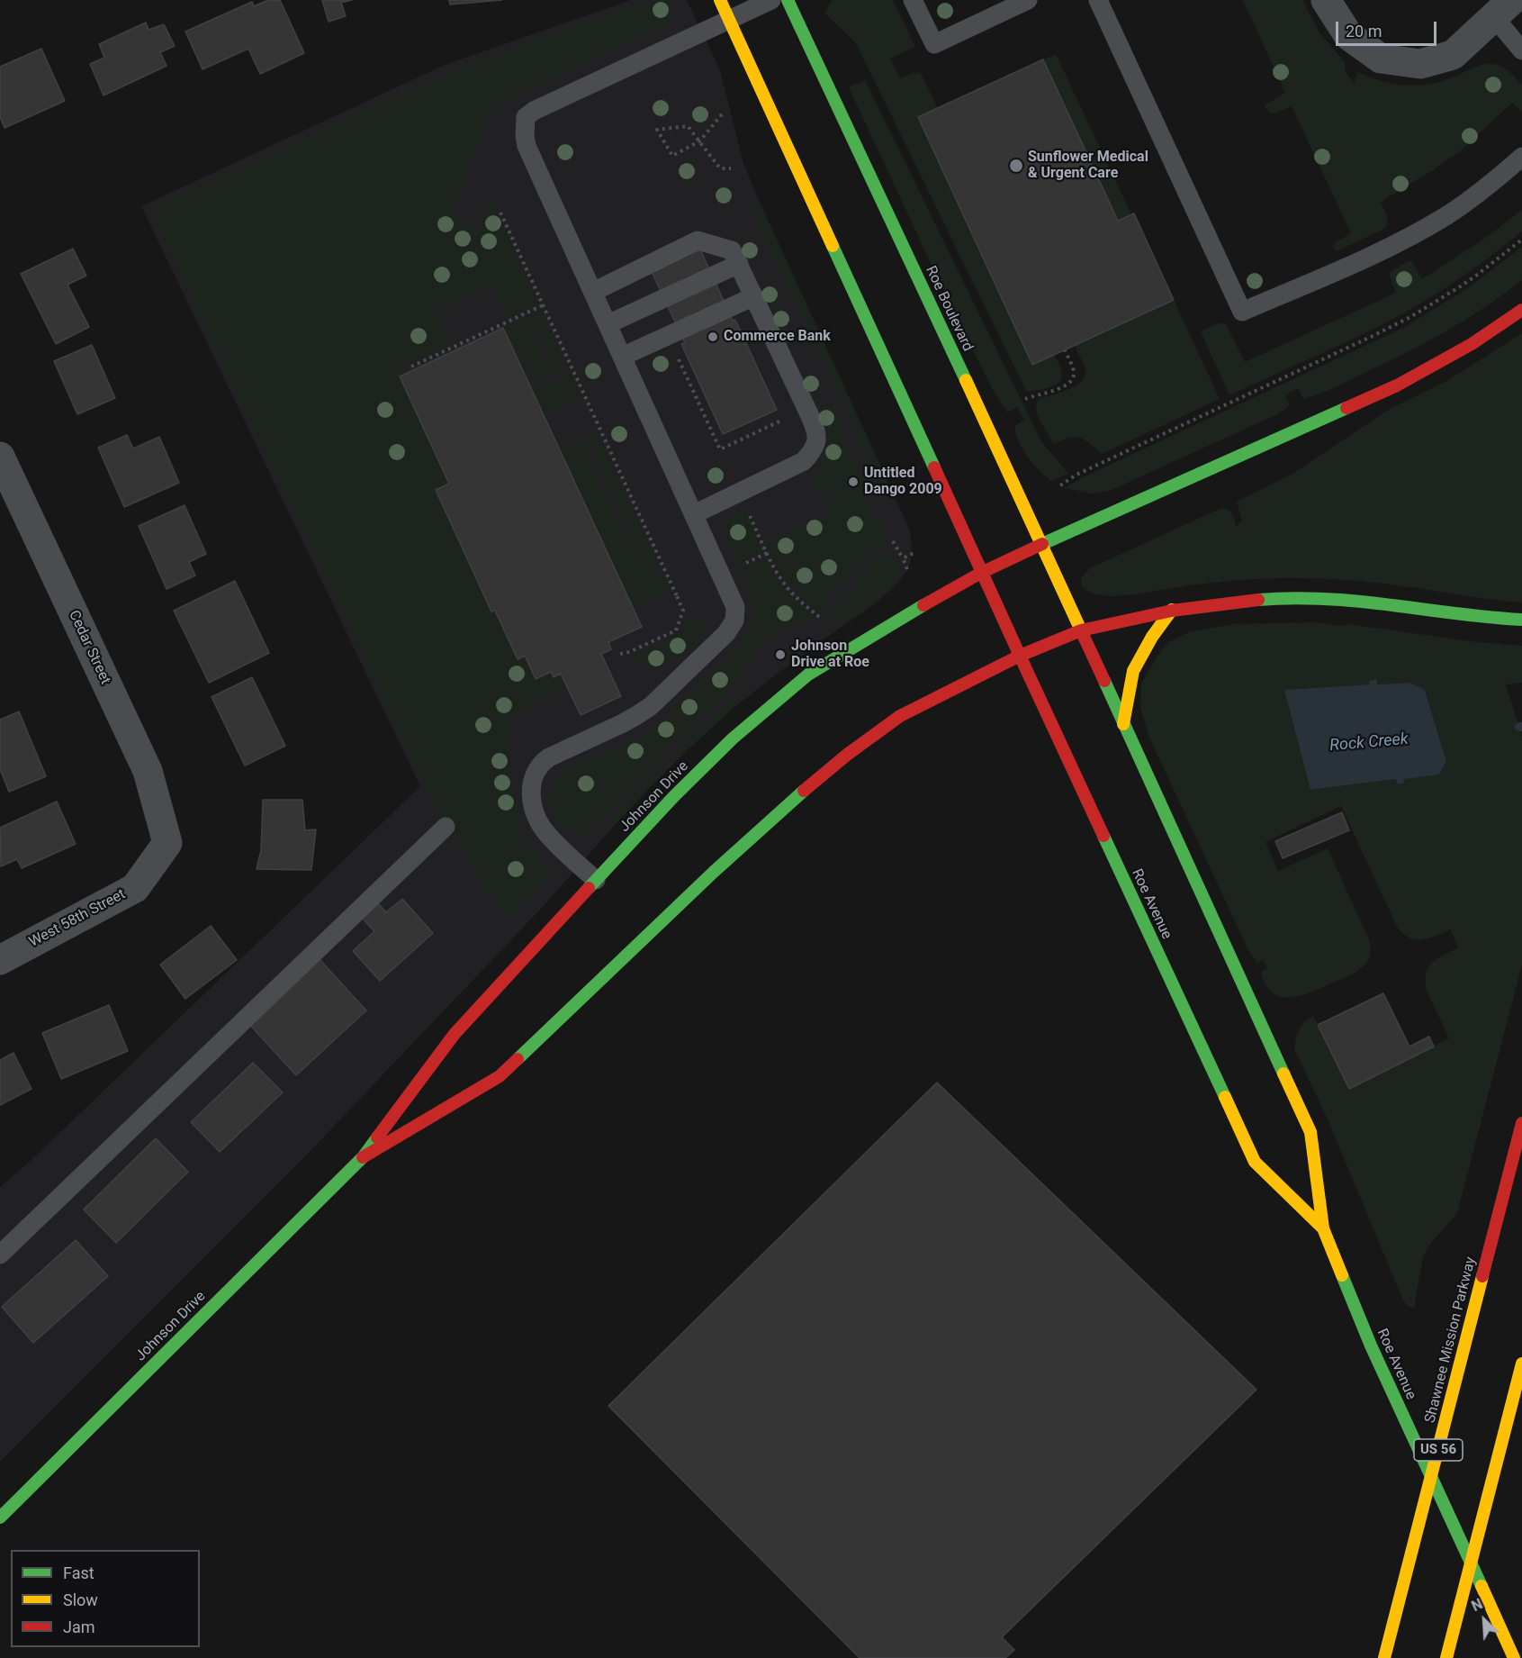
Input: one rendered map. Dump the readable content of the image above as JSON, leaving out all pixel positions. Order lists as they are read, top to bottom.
{
  "streets": {
    "main road": [
      "Roe Boulevard",
      "Johnson Drive",
      "Roe Avenue",
      "Shawnee Mission Parkway",
      "US 56"
    ],
    "street": ["Cedar Street", "West 58th Street"]
  },
  "crossings": [
    ["Roe Boulevard", "Johnson Drive"],
    ["Roe Boulevard", "Roe Avenue"],
    ["Cedar Street", "West 58th Street"],
    ["Johnson Drive", "Roe Avenue"]
  ],
  "water": ["Rock Creek"],
  "places": [
    "Sunflower Medical & Urgent Care",
    "Commerce Bank",
    "Untitled Dango 2009",
    "Johnson Drive at Roe"
  ],
  "legend": ["Fast", "Slow", "Jam"],
  "scale_bar": "20 m",
  "north": "top left"
}
